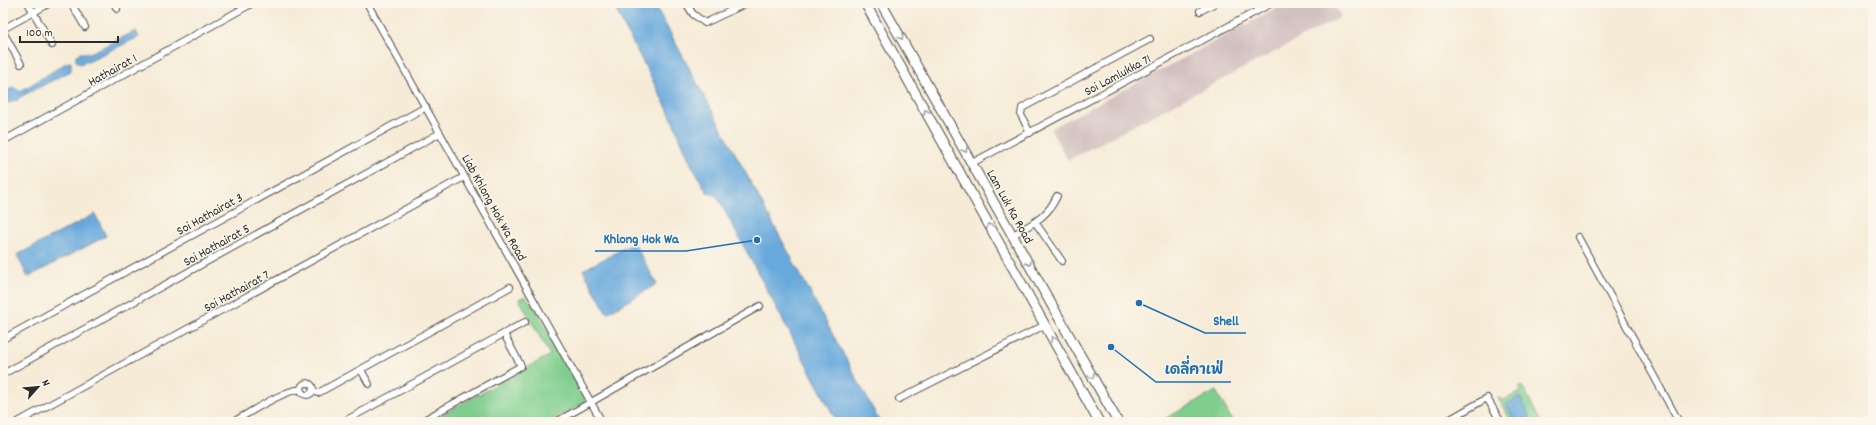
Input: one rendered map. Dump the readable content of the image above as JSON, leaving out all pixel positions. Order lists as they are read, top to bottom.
{
  "streets": {
    "main road": ["Lam Luk Ka Road"],
    "street": [
      "Hathairat 1",
      "Soi Lamlukka 71",
      "Liab Khlong Hok Wa Road",
      "Soi Hathairat 3",
      "Soi Hathairat 5",
      "Soi Hathairat 7"
    ]
  },
  "crossings": [
    ["Soi Lamlukka 71", "Lam Luk Ka Road"],
    ["Liab Khlong Hok Wa Road", "Soi Hathairat 3"],
    ["Liab Khlong Hok Wa Road", "Soi Hathairat 5"],
    ["Liab Khlong Hok Wa Road", "Soi Hathairat 7"]
  ],
  "places": ["Khlong Hok Wa", "Shell", "เดลี่คาเฟ่"],
  "scale_bar": "100 m",
  "north": "top right"
}
